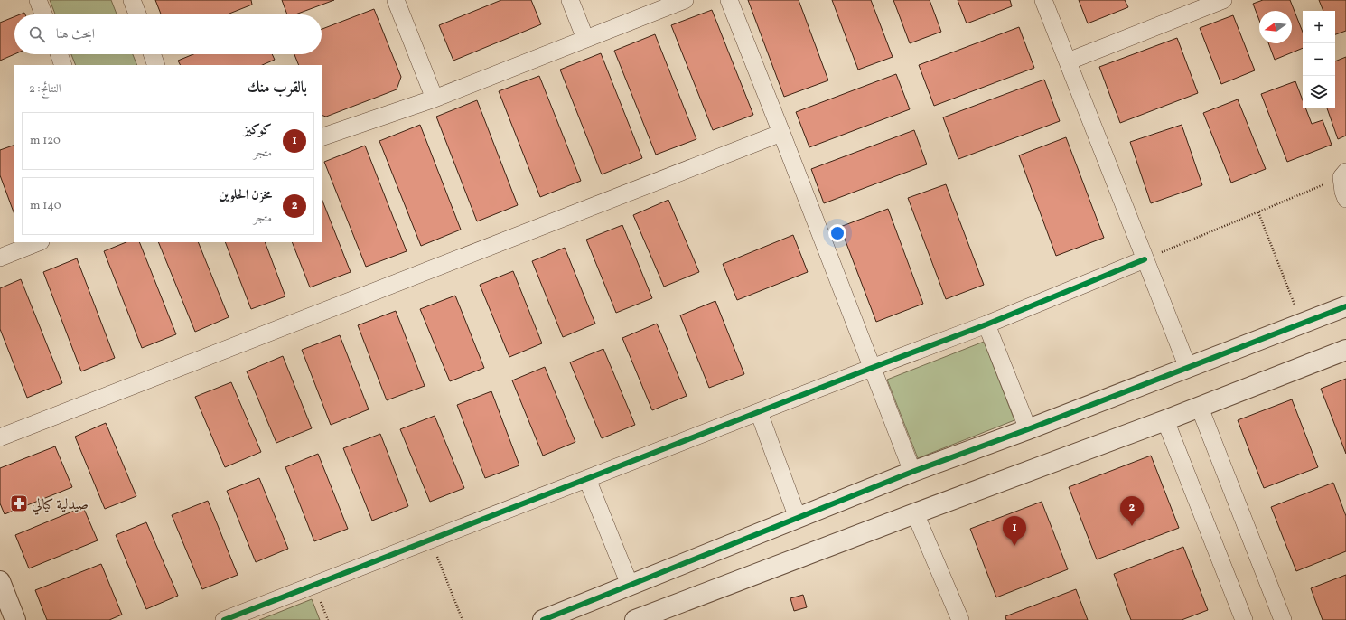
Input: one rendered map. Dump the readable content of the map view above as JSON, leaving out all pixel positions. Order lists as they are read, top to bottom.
{
  "places": {
    "pharmacy": ["صيدلية كيالي"]
  },
  "north": "left",
  "page": {
    "map_buttons": ["+", "−"],
    "search": "ابحث هنا",
    "heading": ["بالقرب منك", "النتائج: 2"],
    "list": [
      {
        "mark": "1",
        "name": "كوكيز",
        "note": "متجر",
        "value": "120 m"
      },
      {
        "mark": "2",
        "name": "مخزن الحلوين",
        "note": "متجر",
        "value": "140 m"
      }
    ],
    "pins": ["2", "1"]
  }
}
